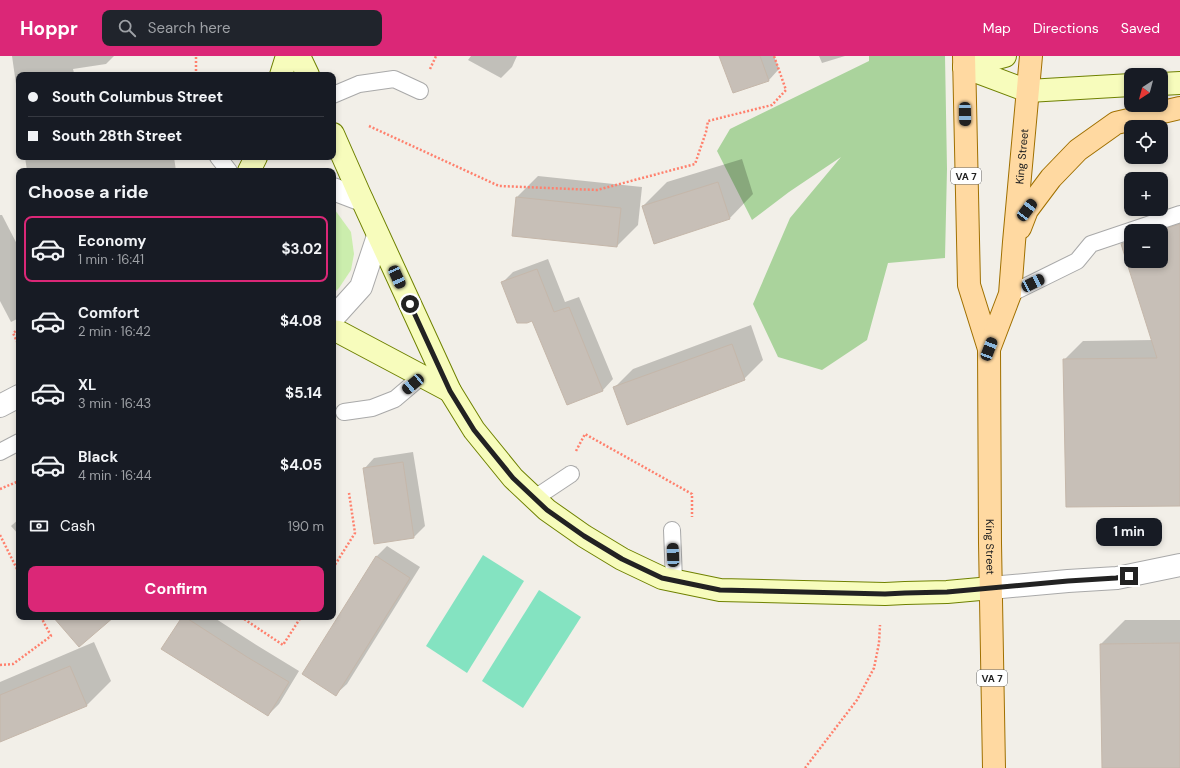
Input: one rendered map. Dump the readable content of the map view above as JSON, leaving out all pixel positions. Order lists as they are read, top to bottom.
{
  "streets": {
    "main road": ["King Street", "VA 7"]
  },
  "north": "bottom left",
  "page": {
    "header": "Hoppr",
    "search": "Search here",
    "nav": ["Map", "Directions", "Saved"],
    "map_buttons": ["+", "−"],
    "banner": ["South Columbus Street", "South 28th Street"],
    "heading": "Choose a ride",
    "list": [
      {
        "name": "Economy",
        "note": "1 min · 16:41",
        "value": "$3.02"
      },
      {
        "name": "Comfort",
        "note": "2 min · 16:42",
        "value": "$4.08"
      },
      {
        "name": "XL",
        "note": "3 min · 16:43",
        "value": "$5.14"
      },
      {
        "name": "Black",
        "note": "4 min · 16:44",
        "value": "$4.05"
      }
    ],
    "pay": ["Cash", "190 m"],
    "bubble": "1 min",
    "buttons": "Confirm"
  }
}
